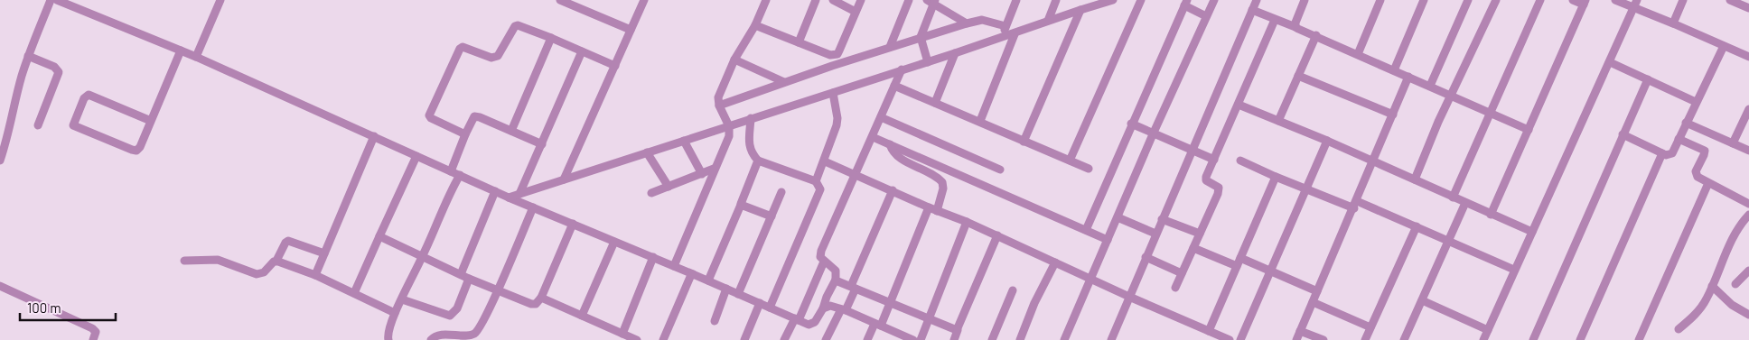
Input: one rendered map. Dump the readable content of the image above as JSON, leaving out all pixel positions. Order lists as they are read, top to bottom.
{
  "scale_bar": "100 m"
}
